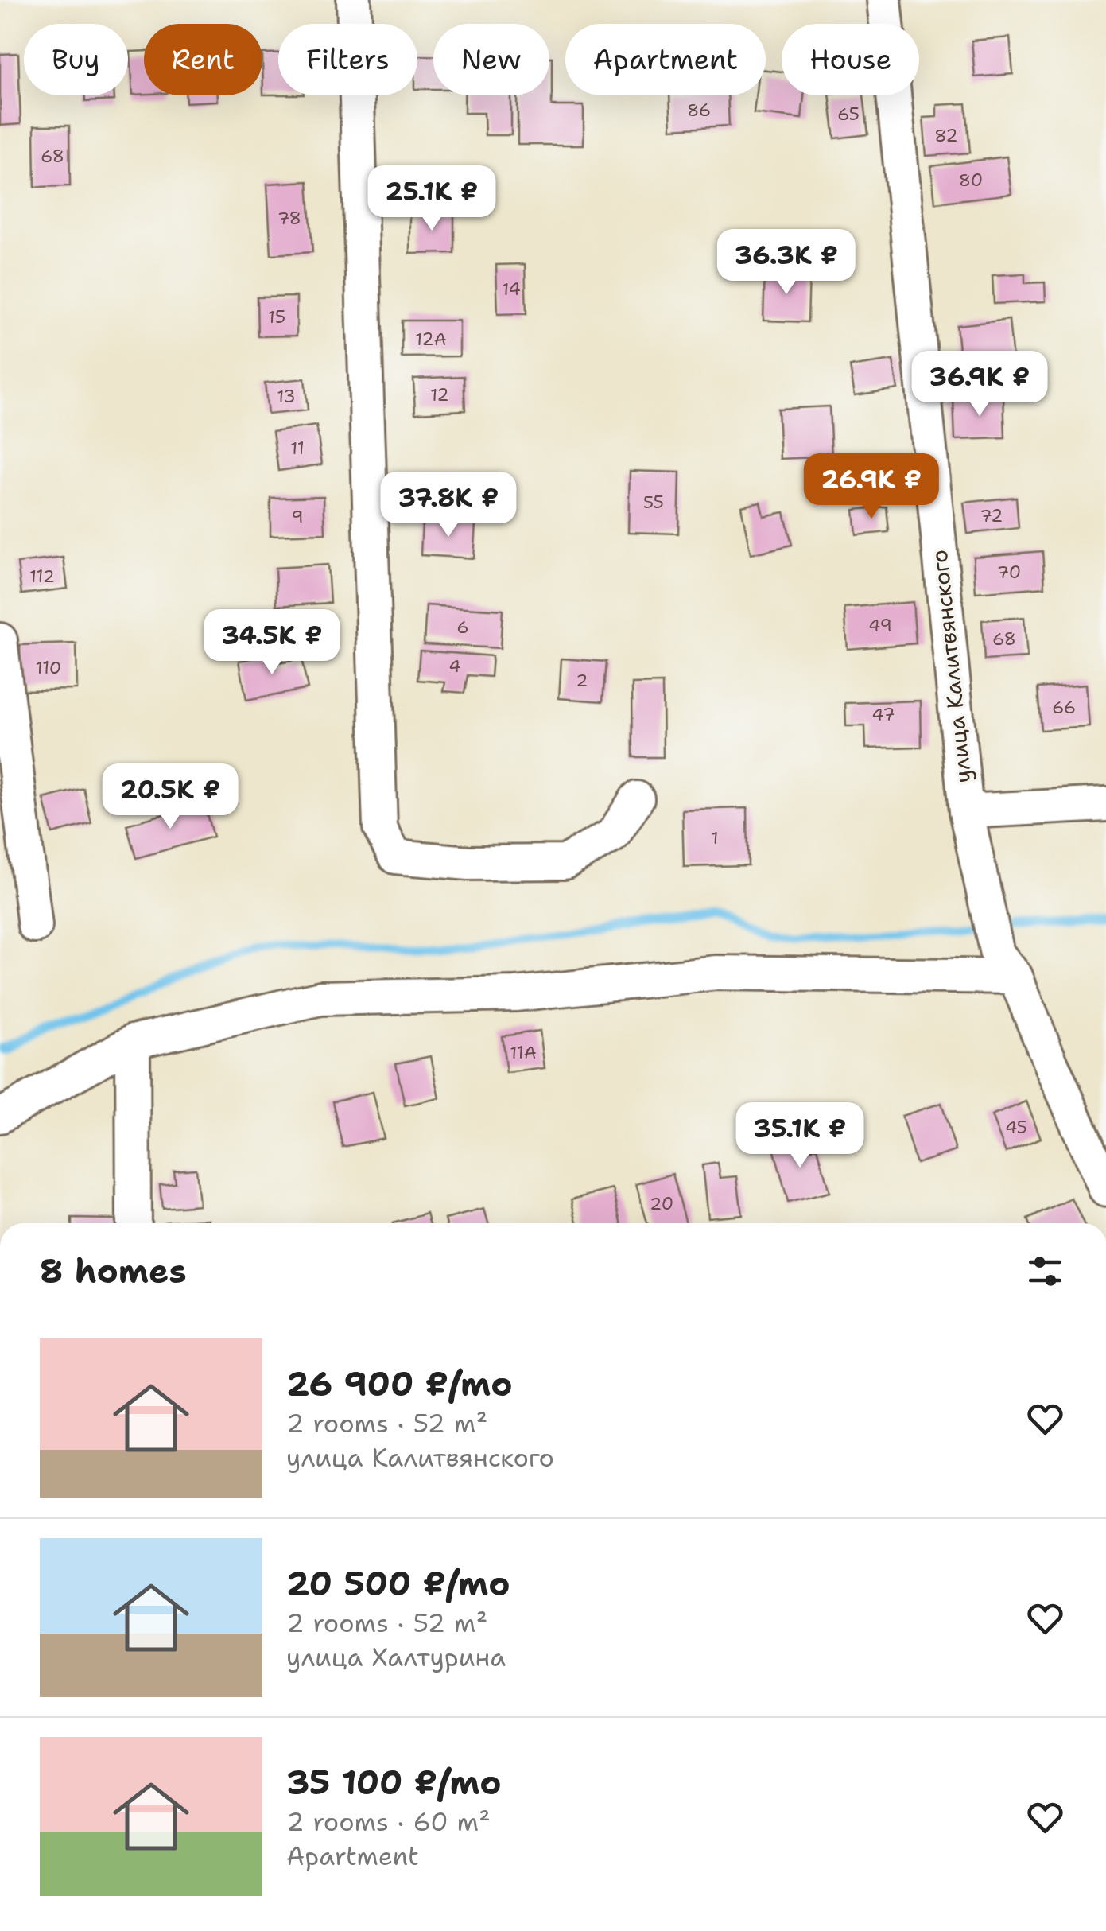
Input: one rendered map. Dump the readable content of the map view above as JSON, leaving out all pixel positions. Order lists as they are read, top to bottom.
{
  "streets": {
    "street": ["улица Калитвянского"]
  },
  "house_numbers": [
    "86",
    "65",
    "82",
    "68",
    "80",
    "78",
    "14",
    "15",
    "12А",
    "12",
    "13",
    "11",
    "55",
    "72",
    "9",
    "70",
    "112",
    "49",
    "6",
    "68",
    "4",
    "110",
    "2",
    "66",
    "47",
    "1",
    "11А",
    "45",
    "20"
  ],
  "page": {
    "chip": [
      "Buy",
      "Rent",
      "Filters",
      "New",
      "Apartment",
      "House"
    ],
    "price": [
      "25.1K ₽",
      "36.3K ₽",
      "36.9K ₽",
      "26.9K ₽",
      "37.8K ₽",
      "34.5K ₽",
      "20.5K ₽",
      "35.1K ₽"
    ],
    "heading": "8 homes",
    "list": [
      {
        "name": "26 900 ₽/mo",
        "note": "2 rooms · 52 m² · улица Калитвянского"
      },
      {
        "name": "20 500 ₽/mo",
        "note": "2 rooms · 52 m² · улица Халтурина"
      },
      {
        "name": "35 100 ₽/mo",
        "note": "2 rooms · 60 m² · Apartment"
      }
    ]
  }
}
